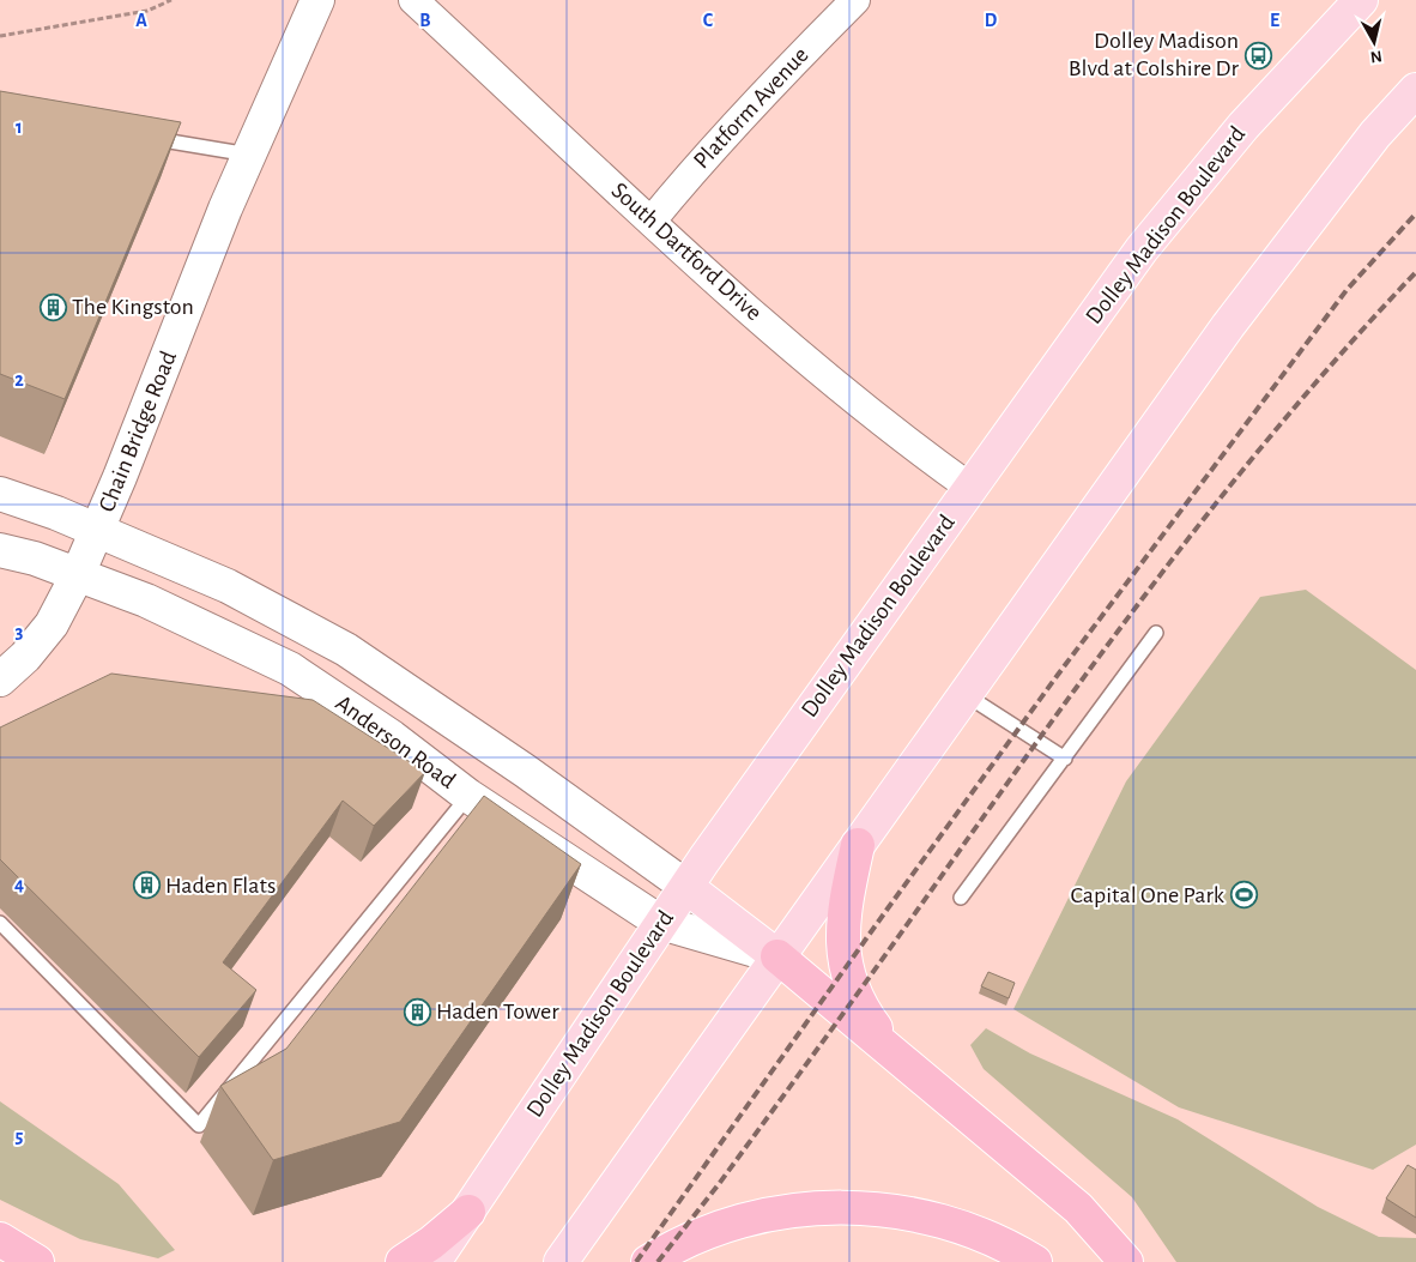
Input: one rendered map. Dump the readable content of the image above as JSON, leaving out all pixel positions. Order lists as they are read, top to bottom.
{
  "streets": {
    "main road": ["Dolley Madison Boulevard"],
    "street": [
      "Platform Avenue",
      "South Dartford Drive",
      "Chain Bridge Road",
      "Anderson Road"
    ]
  },
  "crossings": [
    ["Platform Avenue", "South Dartford Drive"],
    ["Dolley Madison Boulevard", "South Dartford Drive"],
    ["Dolley Madison Boulevard", "Anderson Road"],
    ["Chain Bridge Road", "Anderson Road"]
  ],
  "places": {
    "bus stop": ["Dolley Madison Blvd at Colshire Dr"],
    "building": ["The Kingston", "Haden Flats", "Haden Tower"],
    "sports": ["Capital One Park"]
  },
  "north": "bottom",
  "grid": {
    "columns": [
      "A",
      "B",
      "C",
      "D",
      "E"
    ],
    "rows": [
      "1",
      "2",
      "3",
      "4",
      "5"
    ]
  }
}
